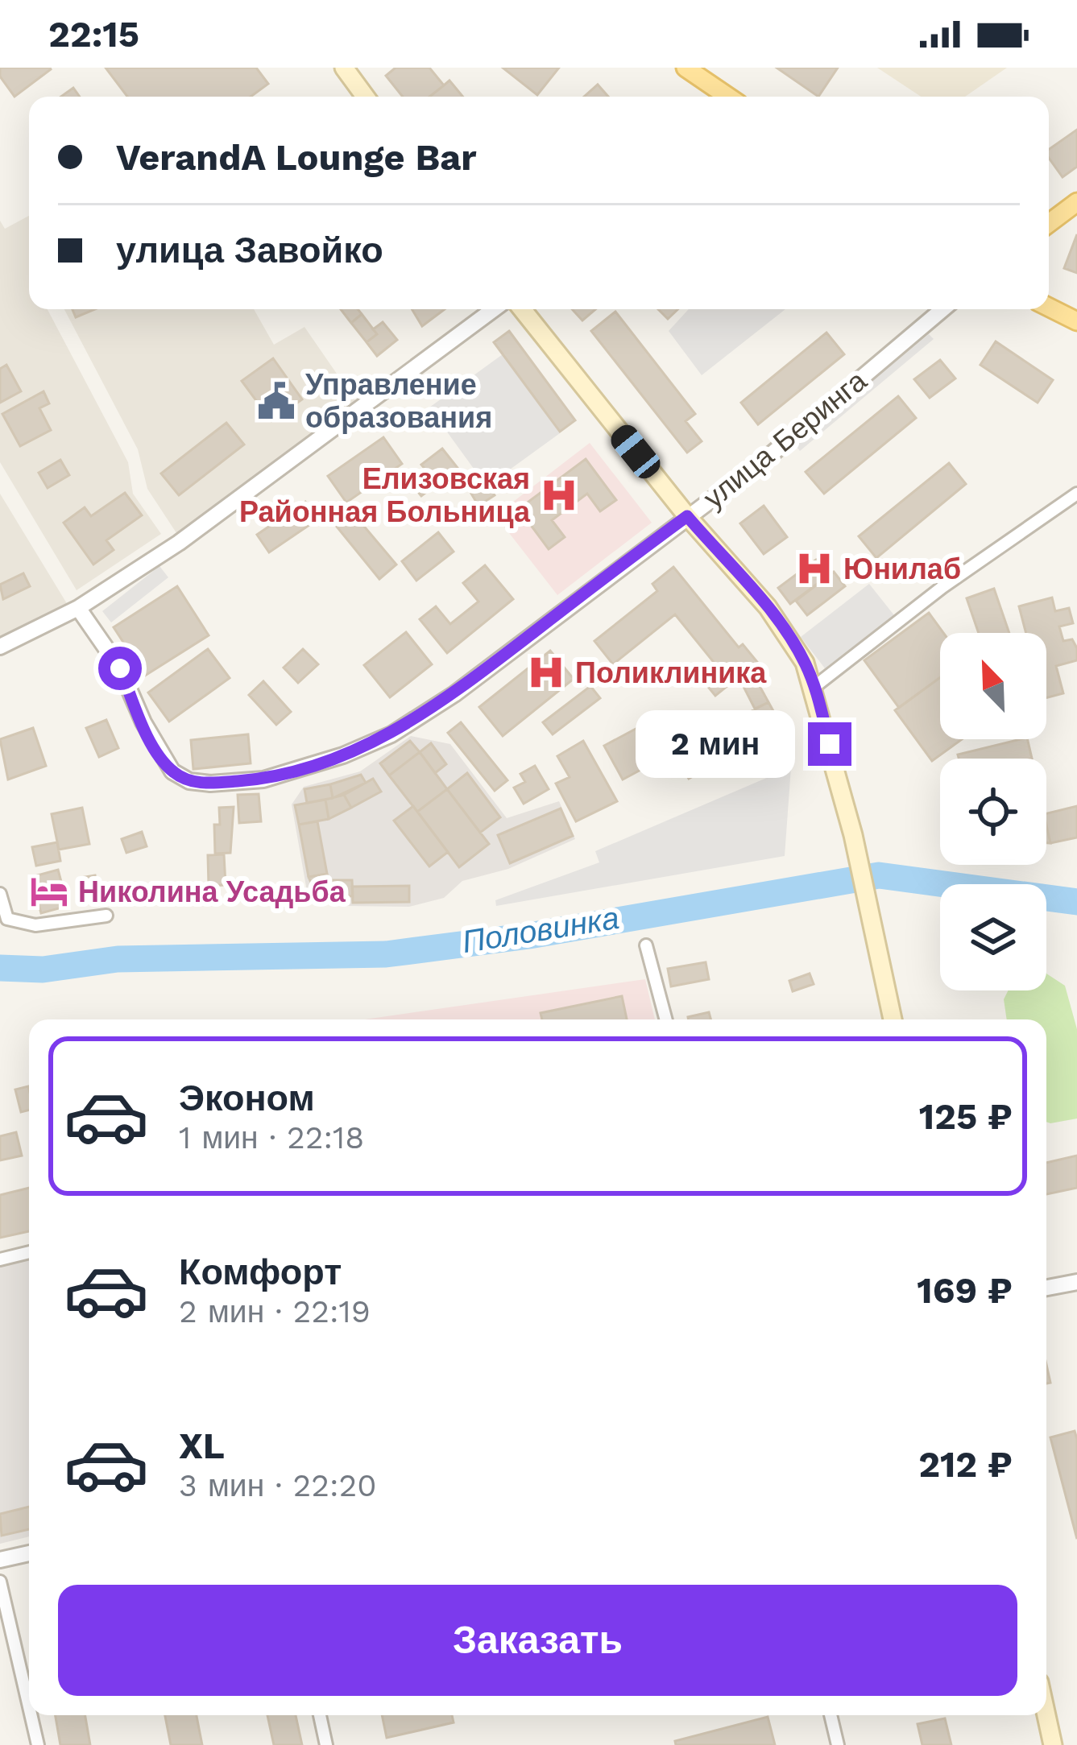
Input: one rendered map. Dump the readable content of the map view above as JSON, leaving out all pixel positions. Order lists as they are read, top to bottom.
{
  "streets": {
    "street": ["улица Беринга"]
  },
  "water": ["Половинка"],
  "places": {
    "public building": ["Управление образования"],
    "hospital": ["Елизовская Районная Больница", "Юнилаб", "Поликлиника"],
    "hotel": ["Николина Усадьба"]
  },
  "north": "top left",
  "page": {
    "status": "22:15",
    "banner": ["VerandA Lounge Bar", "улица Завойко"],
    "bubble": "2 мин",
    "list": [
      {
        "name": "Эконом",
        "note": "1 мин · 22:18",
        "value": "125 ₽"
      },
      {
        "name": "Комфорт",
        "note": "2 мин · 22:19",
        "value": "169 ₽"
      },
      {
        "name": "XL",
        "note": "3 мин · 22:20",
        "value": "212 ₽"
      }
    ],
    "buttons": "Заказать"
  }
}
